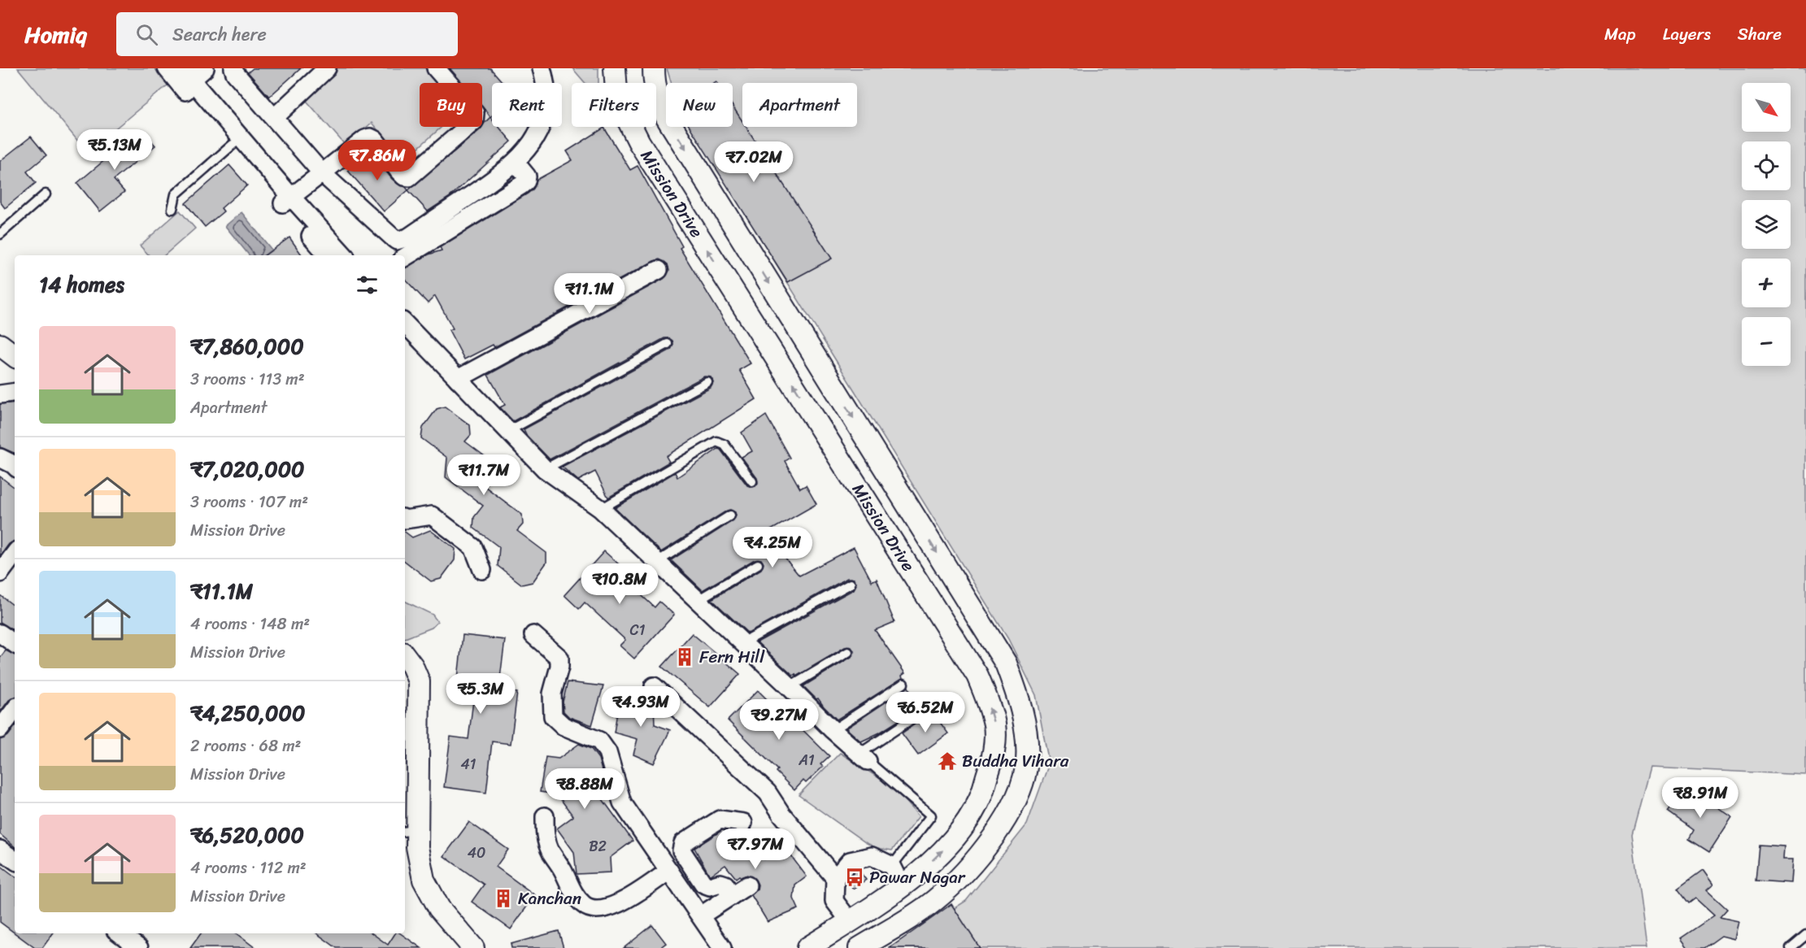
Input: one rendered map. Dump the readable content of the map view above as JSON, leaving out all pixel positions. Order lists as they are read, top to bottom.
{
  "streets": {
    "street": ["Mission Drive"]
  },
  "places": {
    "building": ["Fern Hill", "Kanchan"],
    "temple": ["Buddha Vihara"],
    "bus stop": ["Pawar Nagar"]
  },
  "house_numbers": [
    "C1",
    "A1",
    "41",
    "B2",
    "40"
  ],
  "north": "bottom right",
  "page": {
    "header": "Homiq",
    "search": "Search here",
    "nav": ["Map", "Layers", "Share"],
    "map_buttons": ["+", "−"],
    "chip": [
      "Buy",
      "Rent",
      "Filters",
      "New",
      "Apartment"
    ],
    "price": [
      "₹5.13M",
      "₹7.86M",
      "₹7.02M",
      "₹11.1M",
      "₹11.7M",
      "₹4.25M",
      "₹10.8M",
      "₹5.3M",
      "₹4.93M",
      "₹6.52M",
      "₹9.27M",
      "₹8.88M",
      "₹8.91M",
      "₹7.97M"
    ],
    "heading": "14 homes",
    "list": [
      {
        "name": "₹7,860,000",
        "note": "3 rooms · 113 m² · Apartment"
      },
      {
        "name": "₹7,020,000",
        "note": "3 rooms · 107 m² · Mission Drive"
      },
      {
        "name": "₹11.1M",
        "note": "4 rooms · 148 m² · Mission Drive"
      },
      {
        "name": "₹4,250,000",
        "note": "2 rooms · 68 m² · Mission Drive"
      },
      {
        "name": "₹6,520,000",
        "note": "4 rooms · 112 m² · Mission Drive"
      }
    ]
  }
}
